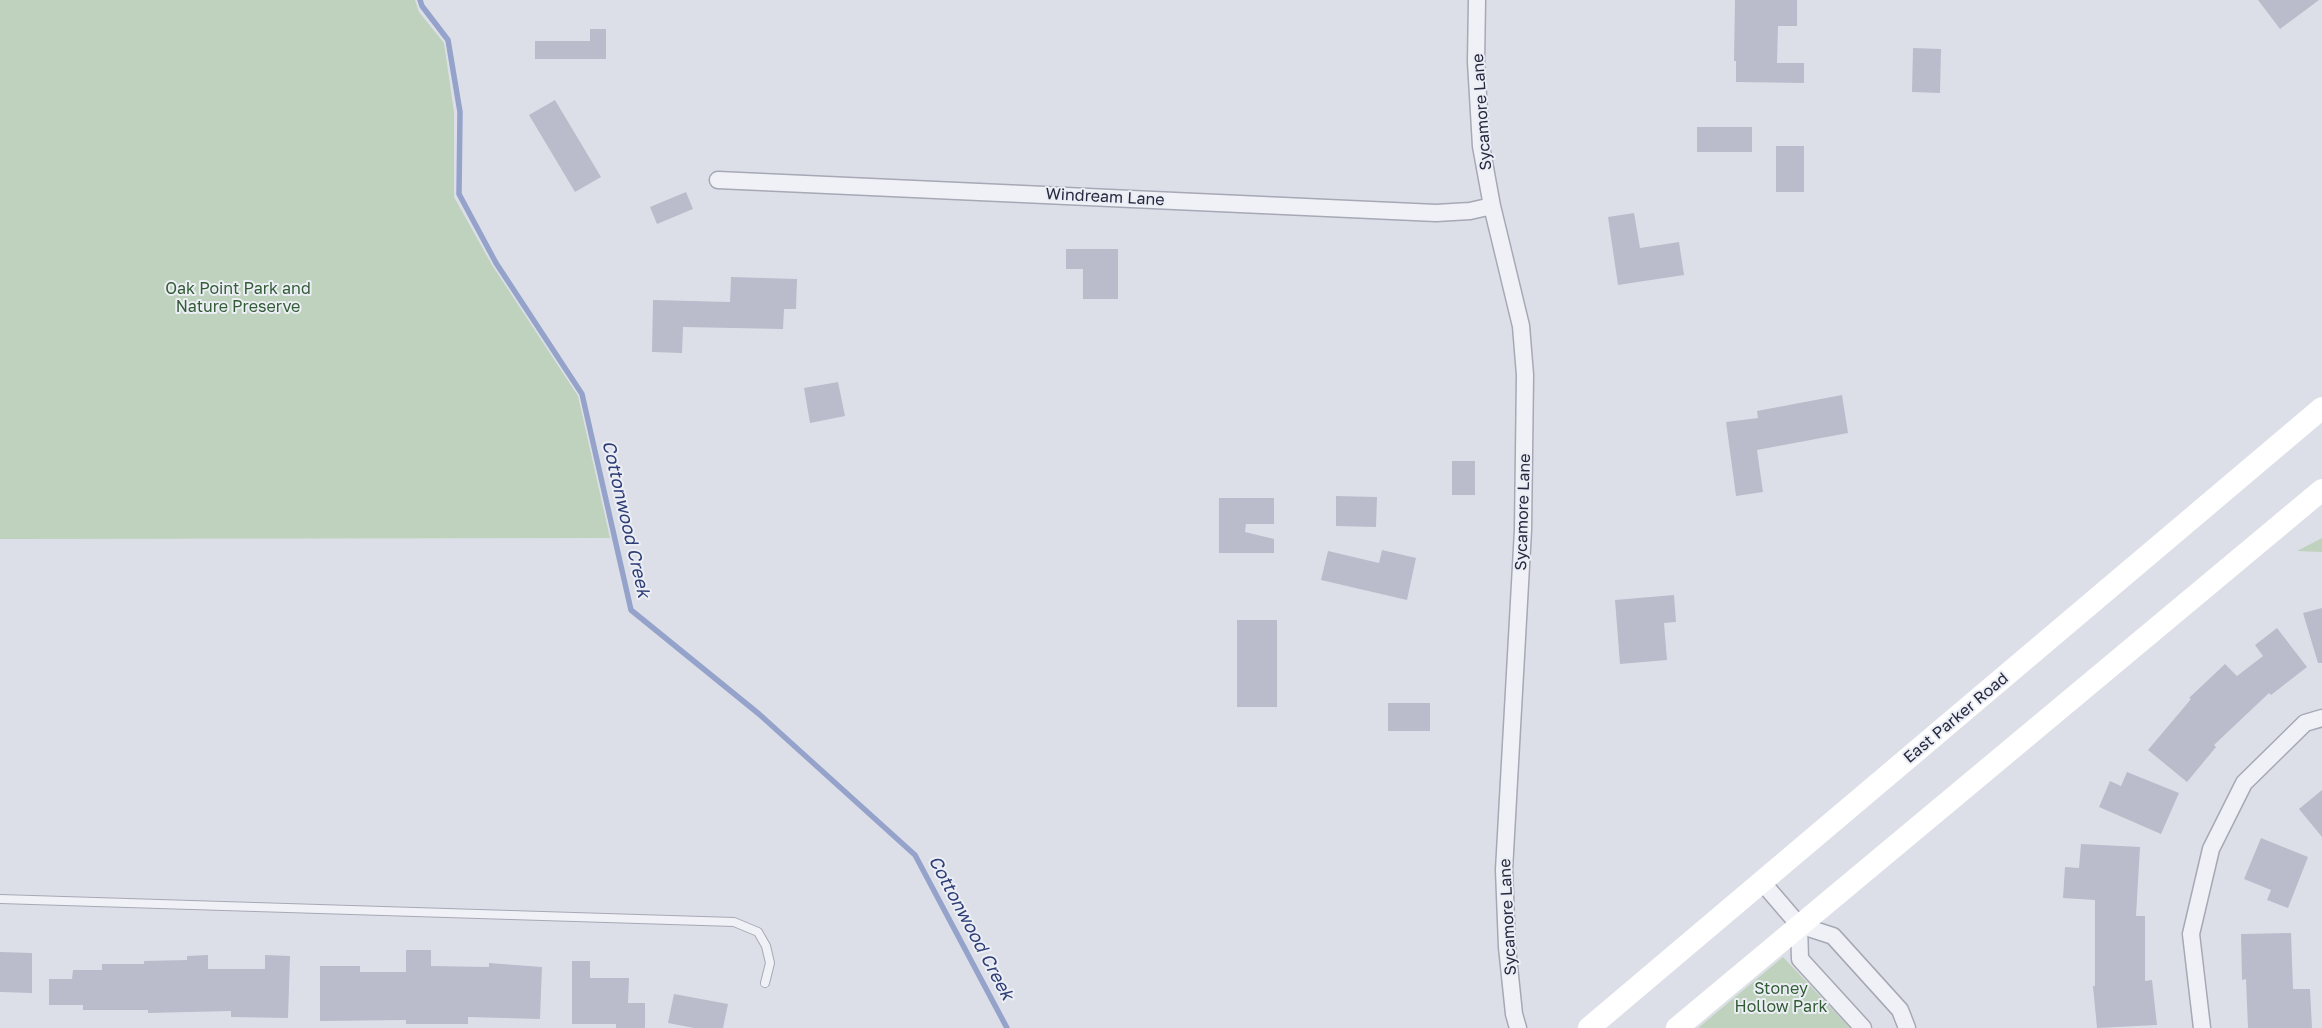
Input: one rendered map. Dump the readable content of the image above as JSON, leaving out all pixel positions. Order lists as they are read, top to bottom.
{
  "streets": {
    "main road": ["East Parker Road"],
    "street": ["Sycamore Lane", "Windream Lane"]
  },
  "crossings": [
    ["Sycamore Lane", "Windream Lane"]
  ],
  "water": ["Cottonwood Creek"],
  "parks": ["Oak Point Park and Nature Preserve", "Stoney Hollow Park"]
}
